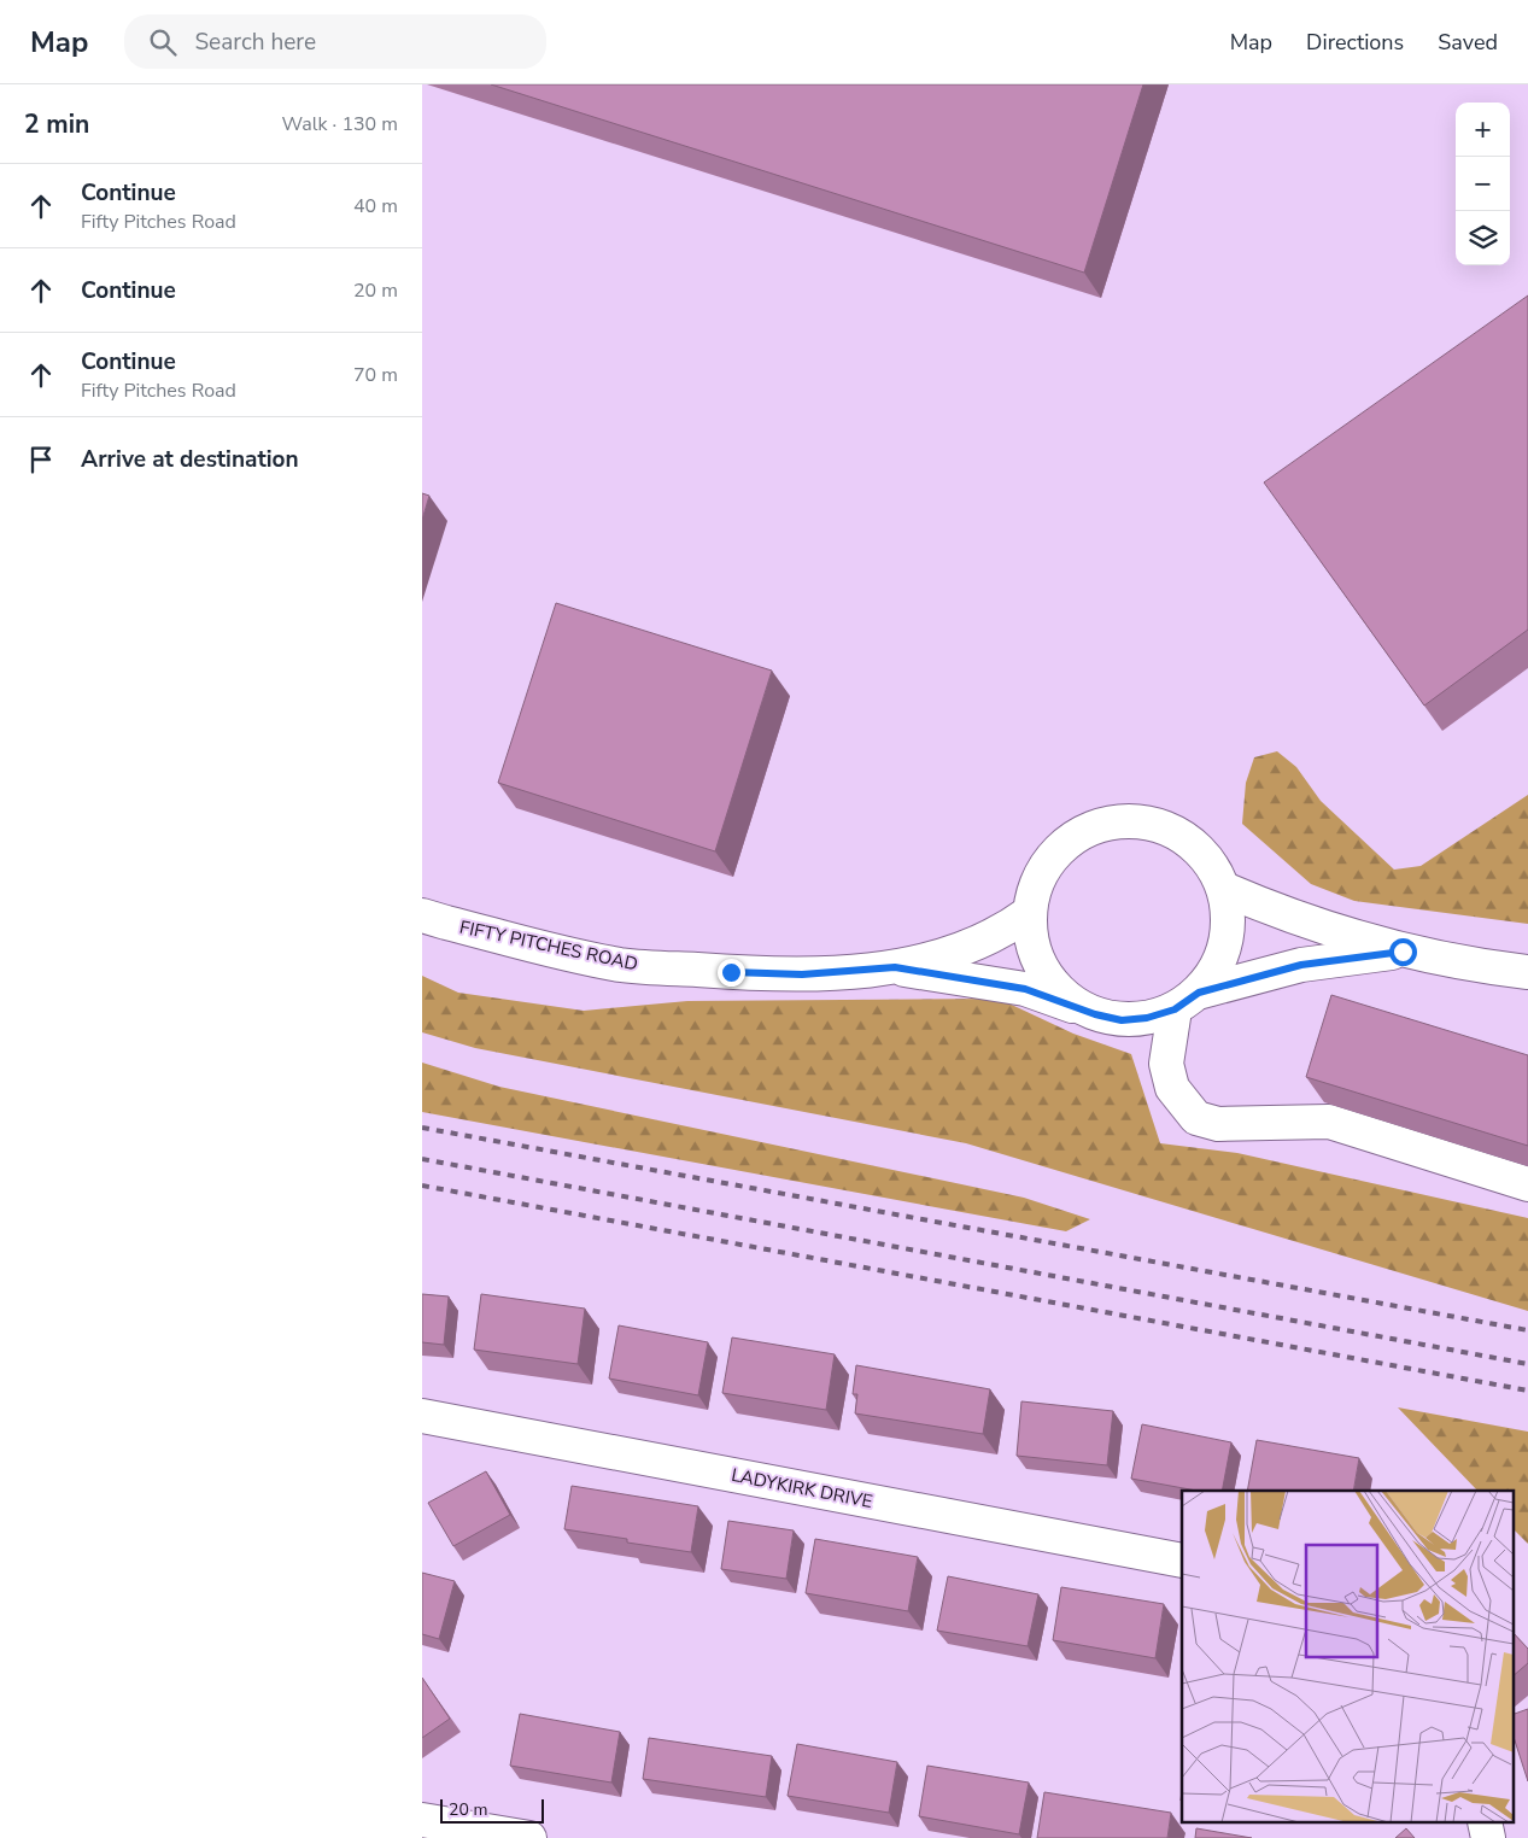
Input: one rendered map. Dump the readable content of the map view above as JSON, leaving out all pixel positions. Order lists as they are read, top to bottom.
{
  "streets": {
    "street": ["FIFTY PITCHES ROAD", "LADYKIRK DRIVE"]
  },
  "scale_bar": "20 m",
  "page": {
    "header": "Map",
    "search": "Search here",
    "nav": ["Map", "Directions", "Saved"],
    "heading": ["2 min", "Walk · 130 m"],
    "map_buttons": ["+", "−"],
    "list": [
      ["Continue", "Fifty Pitches Road", "40 m"],
      ["Continue", "20 m"],
      ["Continue", "Fifty Pitches Road", "70 m"],
      "Arrive at destination"
    ],
    "scale": "20 m"
  }
}
